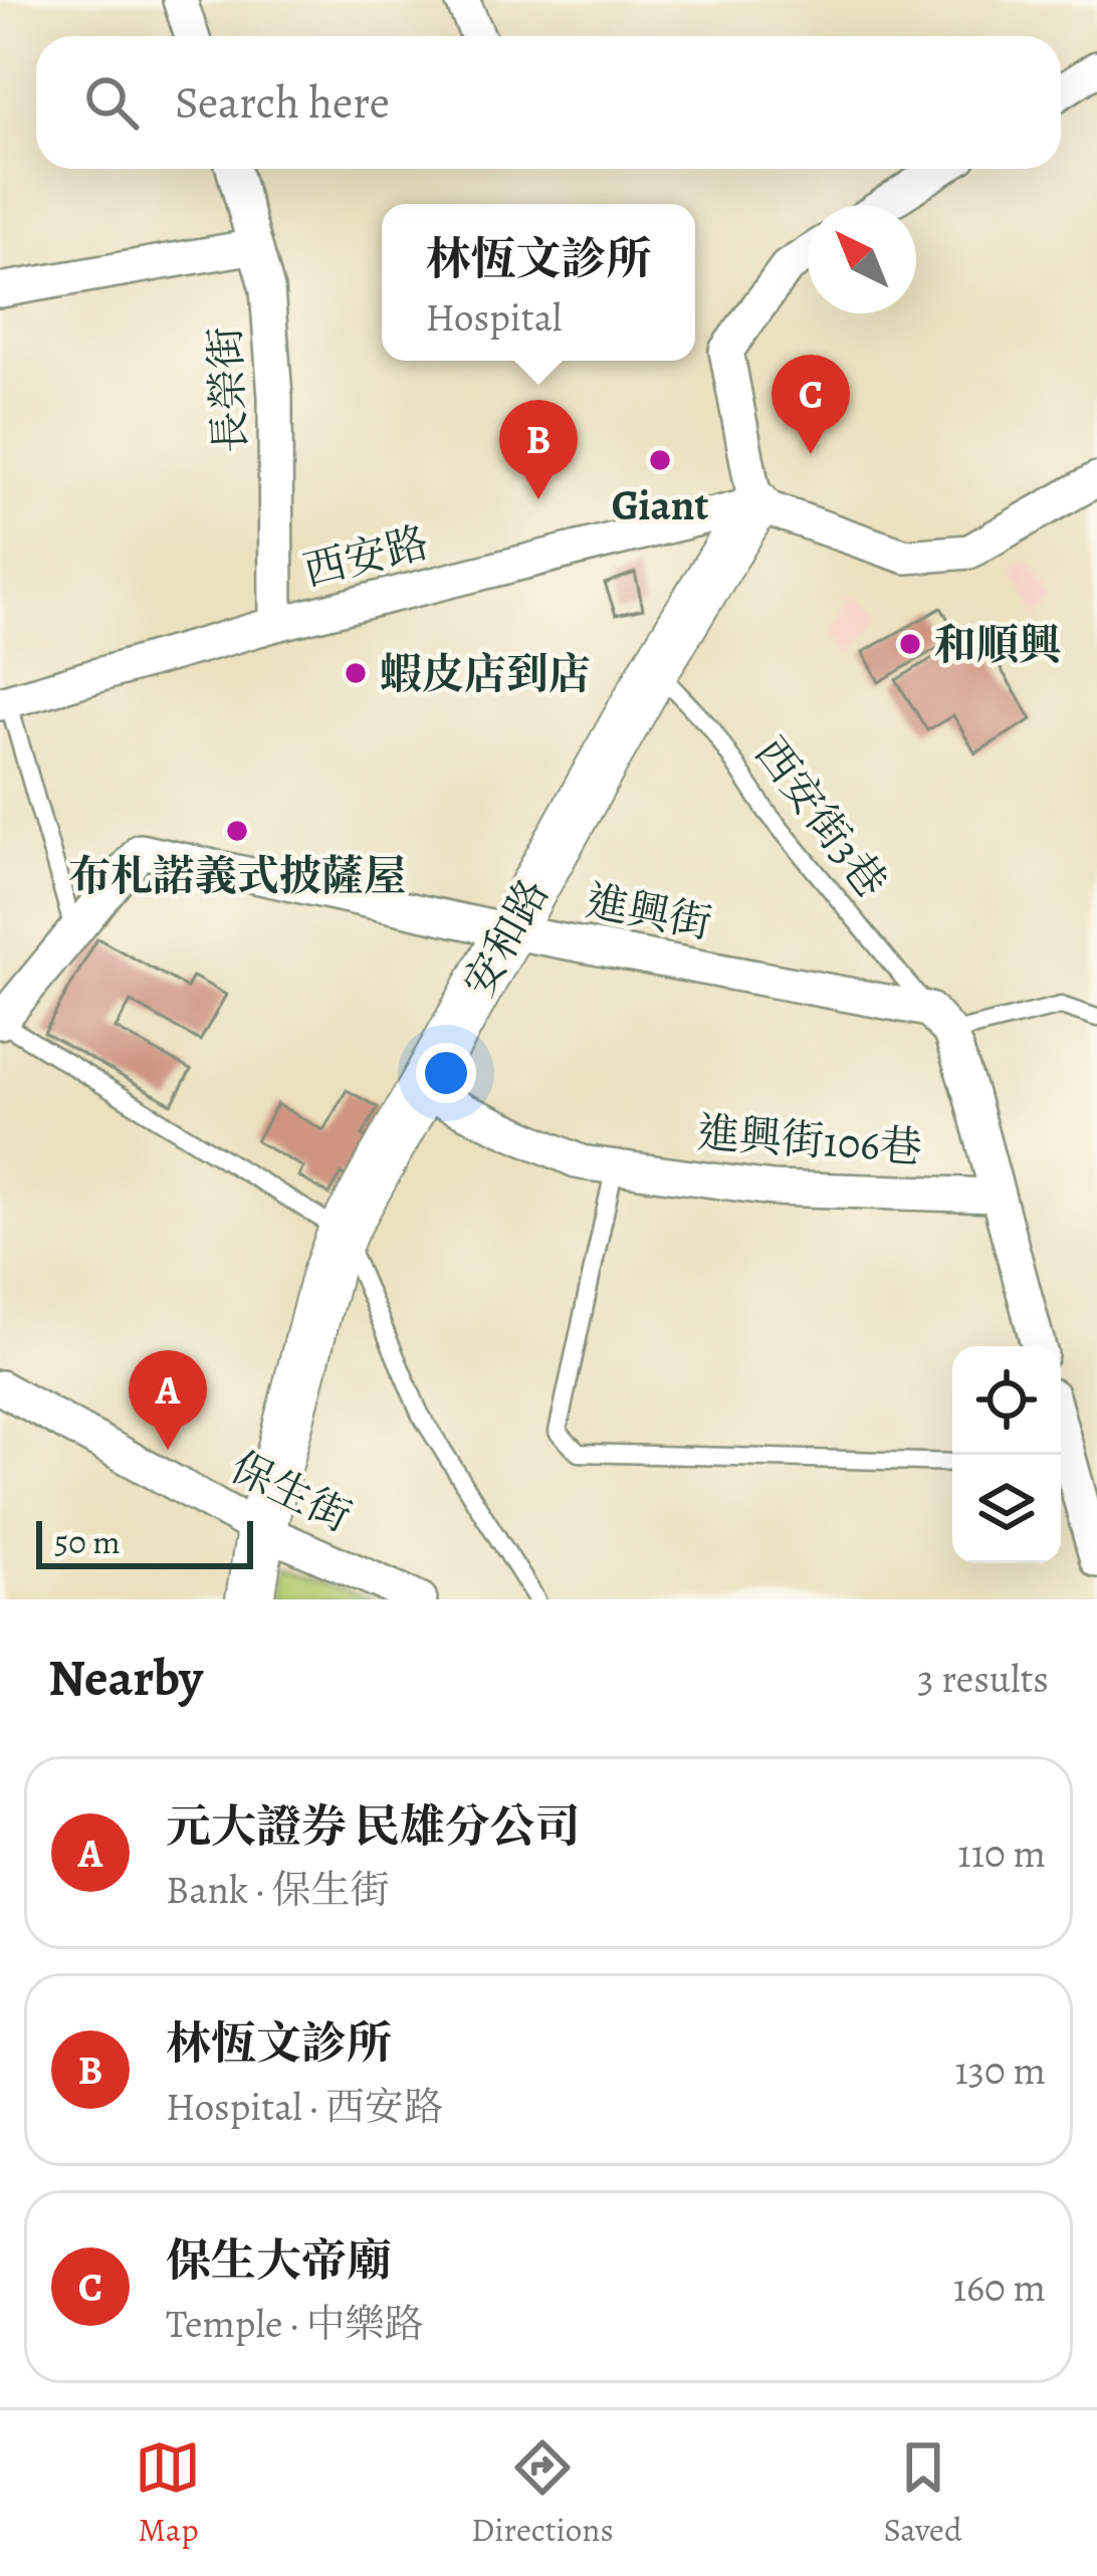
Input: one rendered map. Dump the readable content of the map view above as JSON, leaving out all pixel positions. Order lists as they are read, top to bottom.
{
  "streets": {
    "street": [
      "長榮街",
      "西安路",
      "進興街",
      "安和路",
      "進興街106巷",
      "保生街"
    ],
    "lane": ["西安街3巷"]
  },
  "crossings": [
    ["長榮街", "西安路"],
    ["西安路", "安和路"],
    ["西安街3巷", "進興街"],
    ["西安街3巷", "安和路"],
    ["進興街", "安和路"],
    ["安和路", "進興街106巷"],
    ["安和路", "保生街"]
  ],
  "places": [
    "Giant",
    "和順興",
    "蝦皮店到店",
    "布札諾義式披薩屋"
  ],
  "scale_bar": "50 m",
  "north": "top left",
  "page": {
    "search": "Search here",
    "popup": ["林恆文診所", "Hospital"],
    "pins": ["C", "B", "A"],
    "scale": "50 m",
    "heading": ["Nearby", "3 results"],
    "list": [
      {
        "mark": "A",
        "name": "元大證券 民雄分公司",
        "note": "Bank · 保生街",
        "value": "110 m"
      },
      {
        "mark": "B",
        "name": "林恆文診所",
        "note": "Hospital · 西安路",
        "value": "130 m"
      },
      {
        "mark": "C",
        "name": "保生大帝廟",
        "note": "Temple · 中樂路",
        "value": "160 m"
      }
    ],
    "nav": ["Map", "Directions", "Saved"]
  }
}
